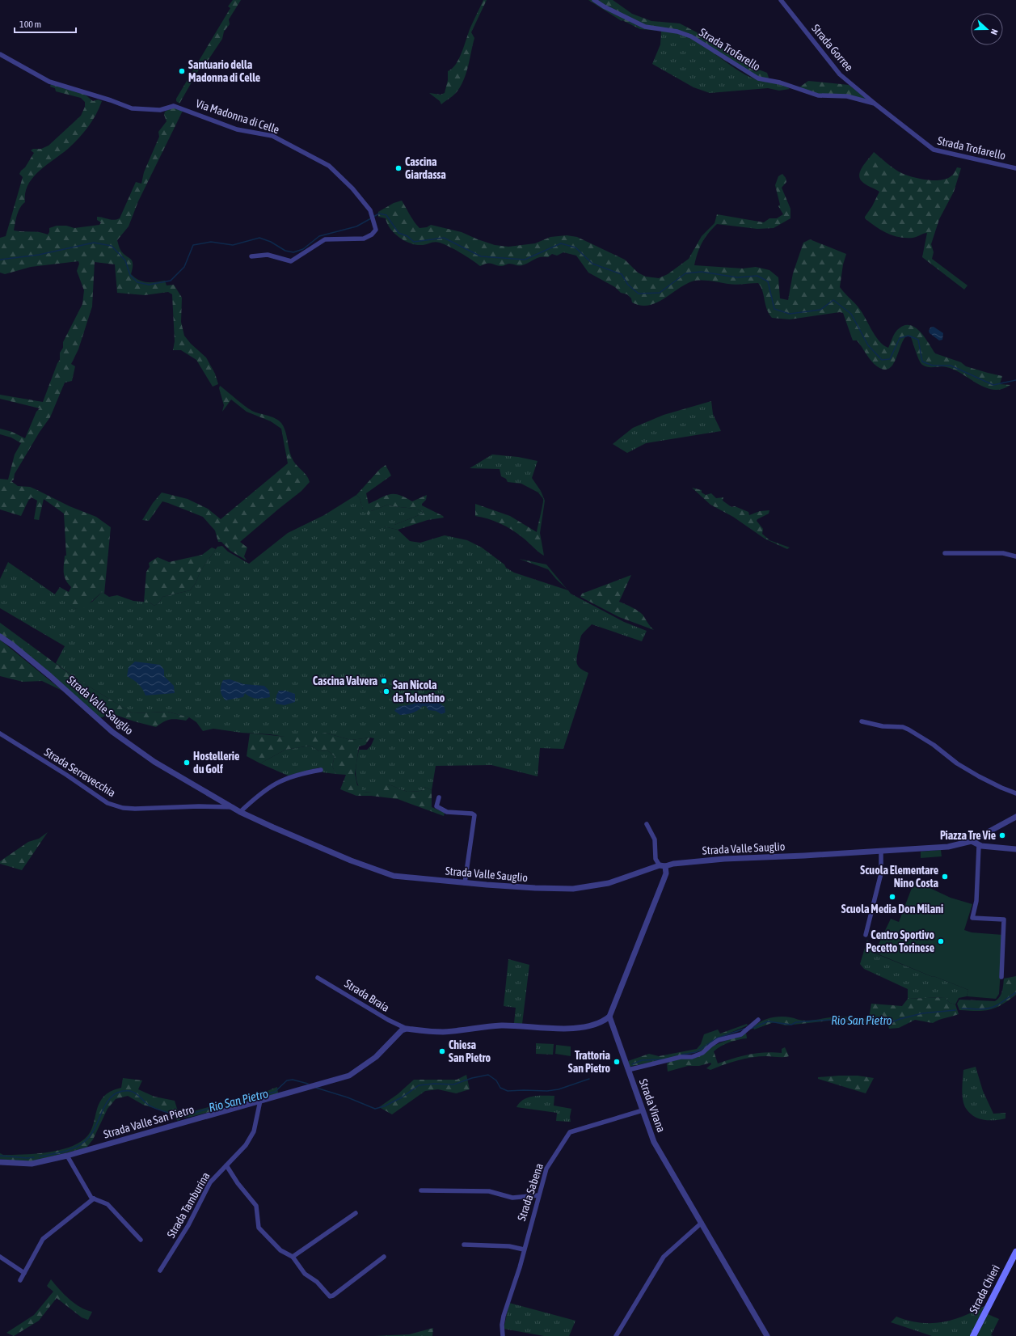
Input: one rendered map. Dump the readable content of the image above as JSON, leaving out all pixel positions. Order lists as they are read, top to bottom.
{
  "streets": {
    "main road": ["Strada Chieri"],
    "street": [
      "Strada Gorree",
      "Strada Trofarello",
      "Via Madonna di Celle",
      "Strada Valle Sauglio",
      "Strada Serravecchia",
      "Strada Braia",
      "Strada Virana",
      "Strada Valle San Pietro",
      "Strada Sabena",
      "Strada Tamburina"
    ]
  },
  "crossings": [
    ["Strada Gorree", "Strada Trofarello"],
    ["Strada Valle Sauglio", "Strada Serravecchia"],
    ["Strada Braia", "Strada Valle San Pietro"],
    ["Strada Virana", "Strada Sabena"],
    ["Strada Valle San Pietro", "Strada Tamburina"]
  ],
  "water": ["Rio San Pietro"],
  "places": [
    "Santuario della Madonna di Celle",
    "Cascina Giardassa",
    "Cascina Valvera",
    "San Nicola da Tolentino",
    "Hostellerie du Golf",
    "Piazza Tre Vie",
    "Scuola Elementare Nino Costa",
    "Scuola Media Don Milani",
    "Centro Sportivo Pecetto Torinese",
    "Chiesa San Pietro",
    "Trattoria San Pietro"
  ],
  "scale_bar": "100 m",
  "north": "right"
}
